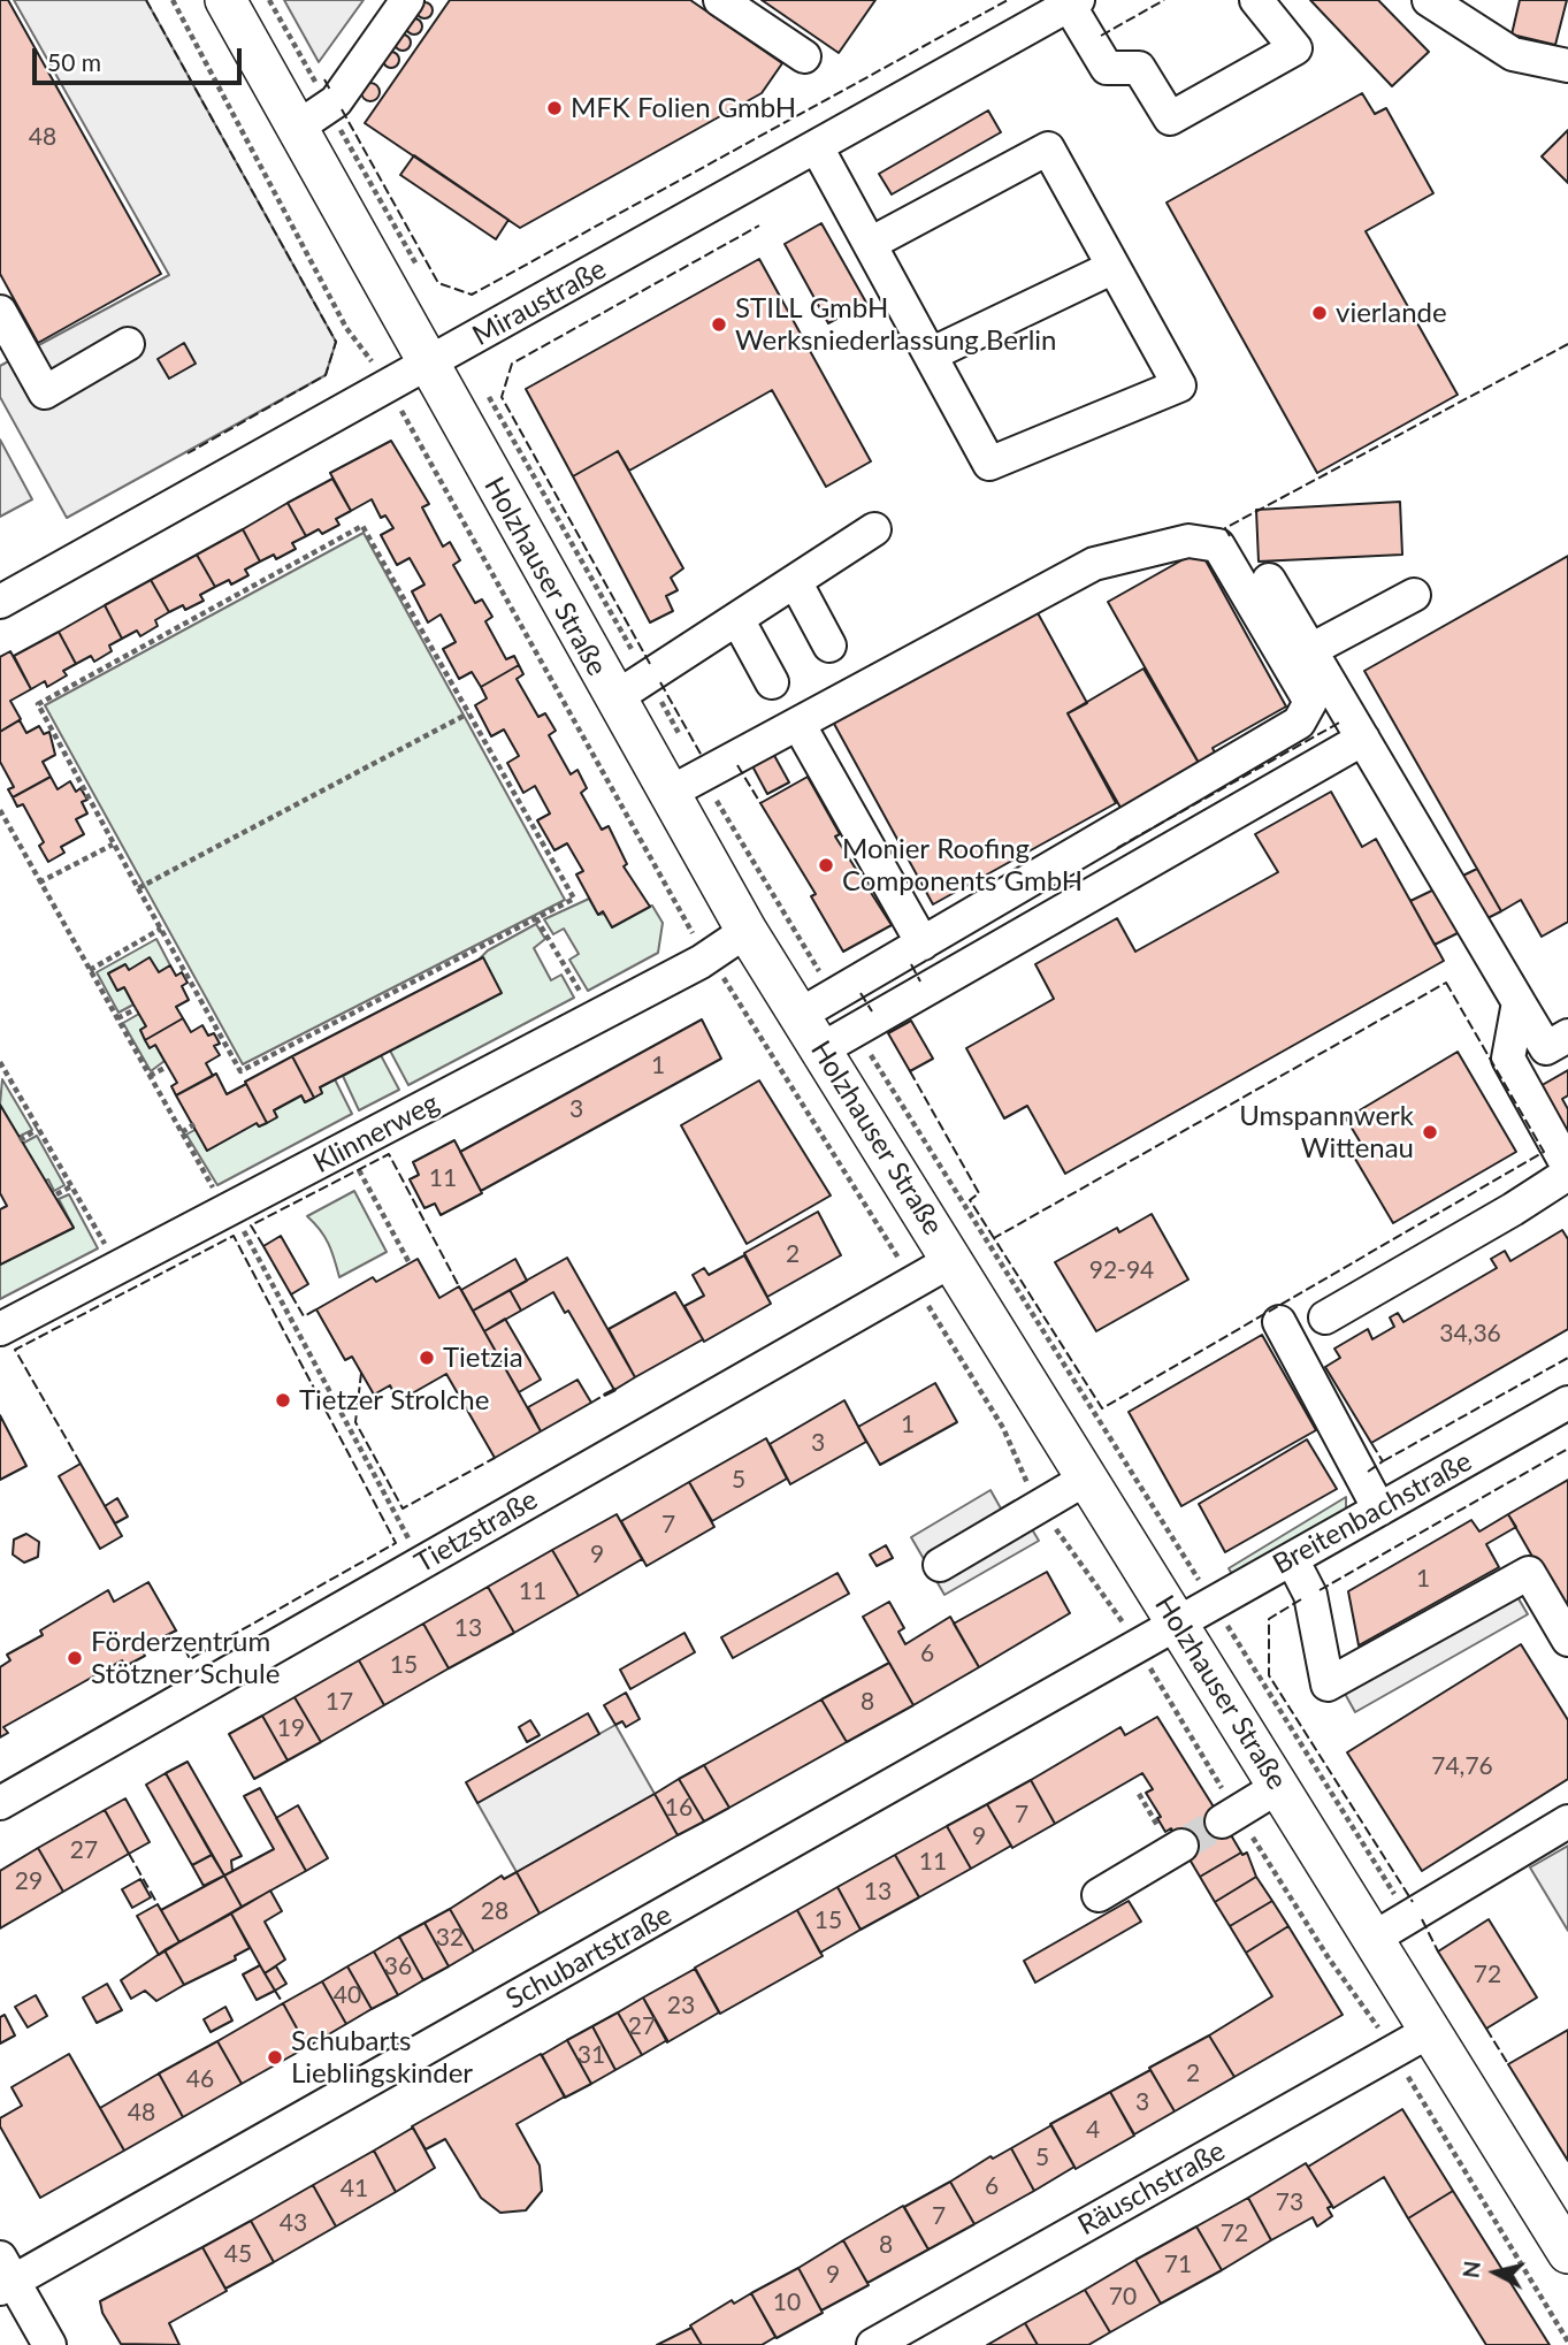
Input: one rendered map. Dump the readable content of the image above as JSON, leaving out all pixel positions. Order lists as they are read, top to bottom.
{
  "streets": {
    "main road": ["Holzhauser Straße"],
    "street": [
      "Miraustraße",
      "Klinnerweg",
      "Breitenbachstraße",
      "Tietzstraße",
      "Schubartstraße",
      "Räuschstraße"
    ]
  },
  "crossings": [
    ["Miraustraße", "Holzhauser Straße"],
    ["Holzhauser Straße", "Klinnerweg"],
    ["Holzhauser Straße", "Breitenbachstraße"],
    ["Holzhauser Straße", "Tietzstraße"],
    ["Holzhauser Straße", "Schubartstraße"],
    ["Holzhauser Straße", "Räuschstraße"],
    ["Breitenbachstraße", "Schubartstraße"]
  ],
  "places": [
    "MFK Folien GmbH",
    "vierlande",
    "STILL GmbH Werksniederlassung Berlin",
    "Monier Roofing Components GmbH",
    "Umspannwerk Wittenau",
    "Tietzia",
    "Tietzer Strolche",
    "Förderzentrum Stötzner Schule",
    "Schubarts Lieblingskinder"
  ],
  "house_numbers": [
    "48",
    "1",
    "3",
    "11",
    "2",
    "92-94",
    "34,36",
    "1",
    "3",
    "5",
    "7",
    "9",
    "1",
    "11",
    "13",
    "6",
    "15",
    "17",
    "8",
    "19",
    "74,76",
    "16",
    "7",
    "9",
    "27",
    "11",
    "29",
    "13",
    "28",
    "15",
    "32",
    "36",
    "72",
    "40",
    "23",
    "27",
    "31",
    "2",
    "46",
    "3",
    "48",
    "4",
    "5",
    "6",
    "41",
    "73",
    "7",
    "43",
    "72",
    "8",
    "45",
    "71",
    "9",
    "70",
    "10"
  ],
  "scale_bar": "50 m",
  "north": "left"
}
